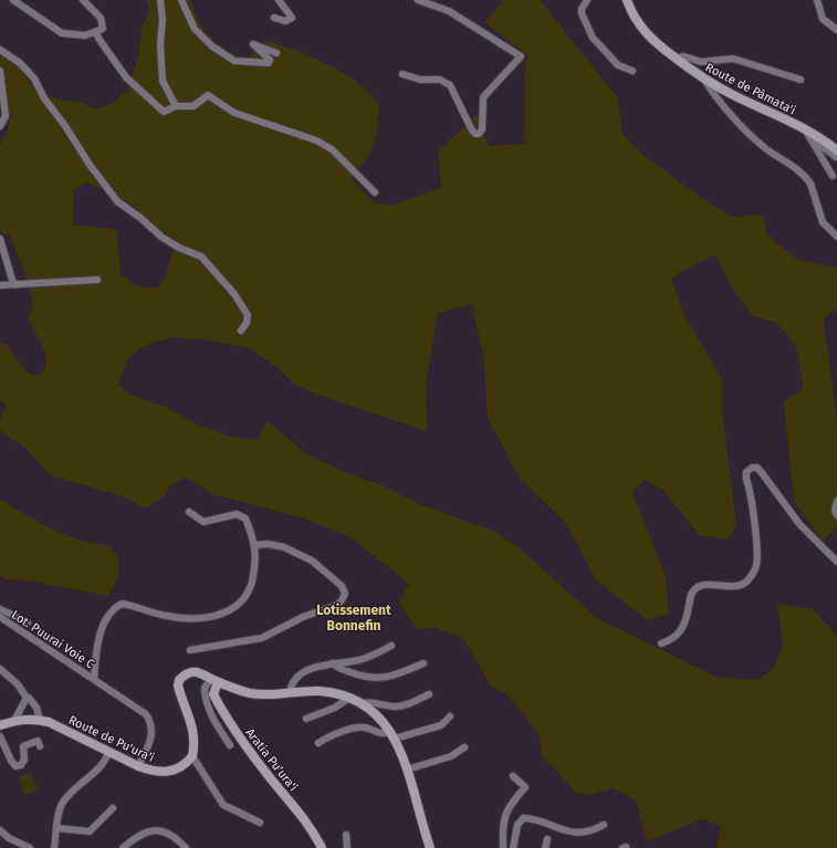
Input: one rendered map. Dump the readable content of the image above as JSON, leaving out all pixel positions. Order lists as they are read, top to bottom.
{
  "streets": {
    "main road": ["Route de Pāmata'i", "Route de Pu'ura'i", "Aratia Pu'ura'i"],
    "street": ["Lot. Puurai Voie C"]
  },
  "crossings": [
    ["Lot. Puurai Voie C", "Route de Pu'ura'i"]
  ],
  "districts": ["Lotissement Bonnefin"]
}
